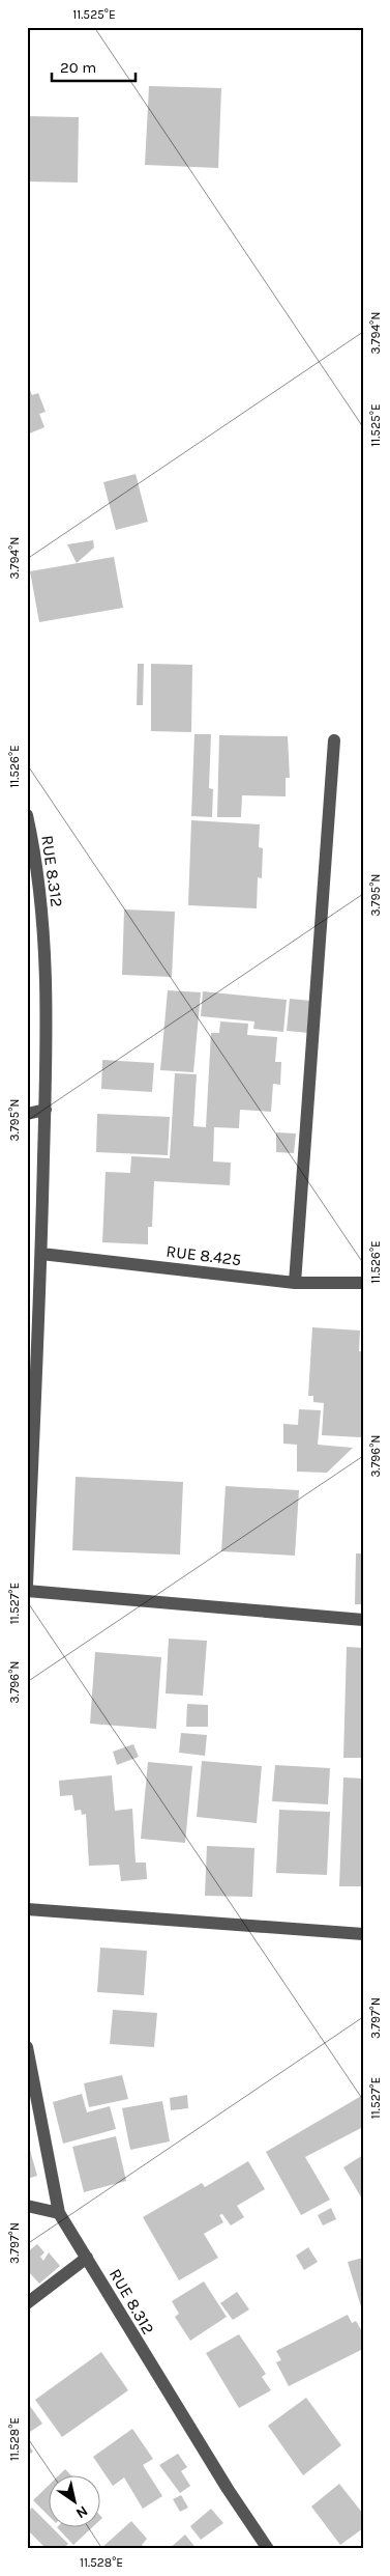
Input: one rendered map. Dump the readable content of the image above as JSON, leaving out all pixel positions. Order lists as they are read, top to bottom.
{
  "streets": {
    "street": ["RUE 8.312", "RUE 8.425"]
  },
  "crossings": [
    ["RUE 8.312", "RUE 8.425"]
  ],
  "scale_bar": "20 m",
  "north": "bottom right",
  "coordinates": [
    "11.525°E",
    "3.794°N",
    "11.526°E",
    "3.795°N",
    "3.796°N",
    "11.527°E",
    "3.797°N",
    "11.528°E"
  ]
}
